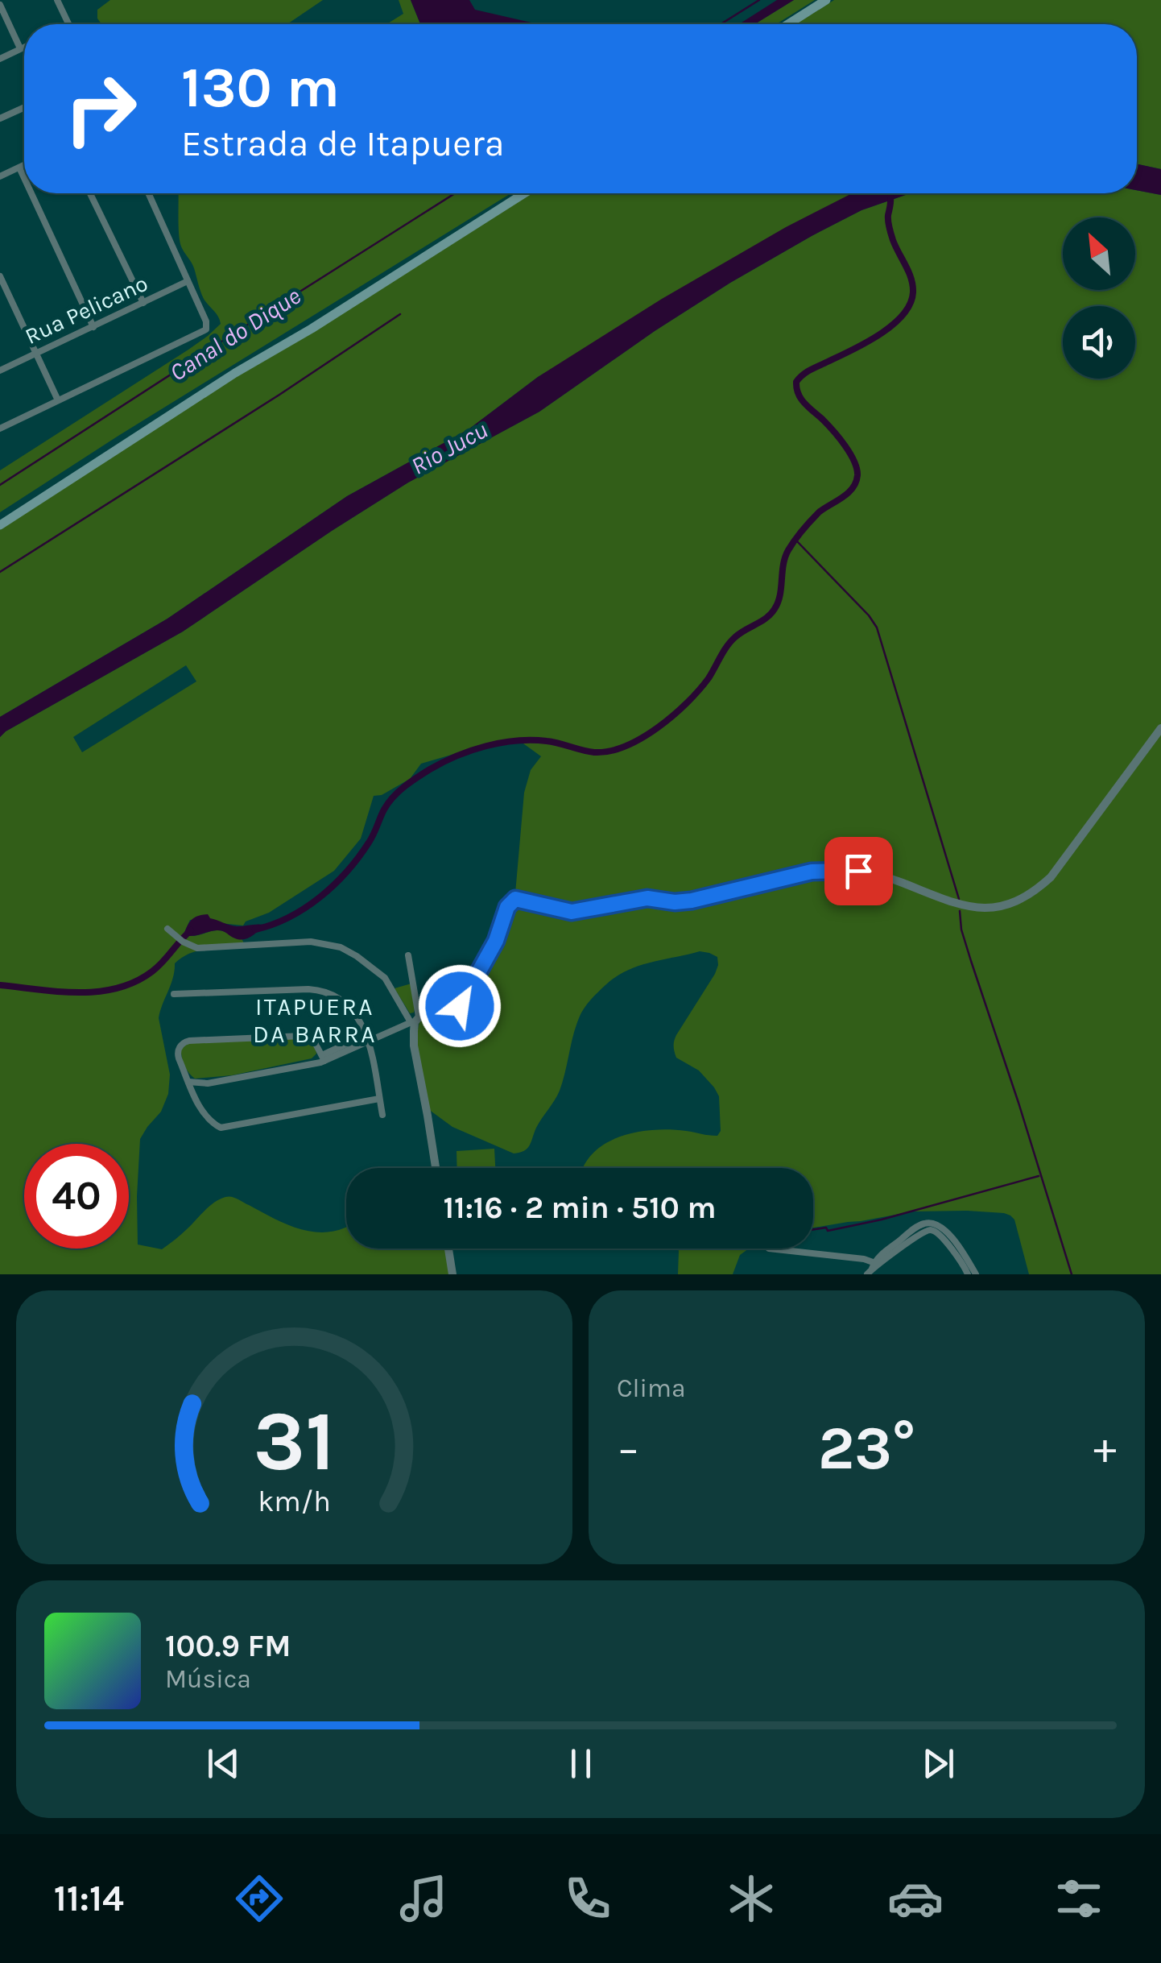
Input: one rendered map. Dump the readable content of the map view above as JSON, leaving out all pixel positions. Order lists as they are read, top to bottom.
{
  "streets": {
    "street": ["Rua Pelicano"]
  },
  "districts": ["ITAPUERA DA BARRA"],
  "water": ["Canal do Dique", "Rio Jucu"],
  "north": "top left",
  "page": {
    "turn": ["130 m", "Estrada de Itapuera"],
    "limit": "40",
    "trip": "11:16 · 2 min · 510 m",
    "tile": "Clima",
    "heat": ["−", "23°", "+"],
    "song": ["100.9 FM", "Música"],
    "tabs": "11:14",
    "gauge": ["31", "km/h"]
  }
}
